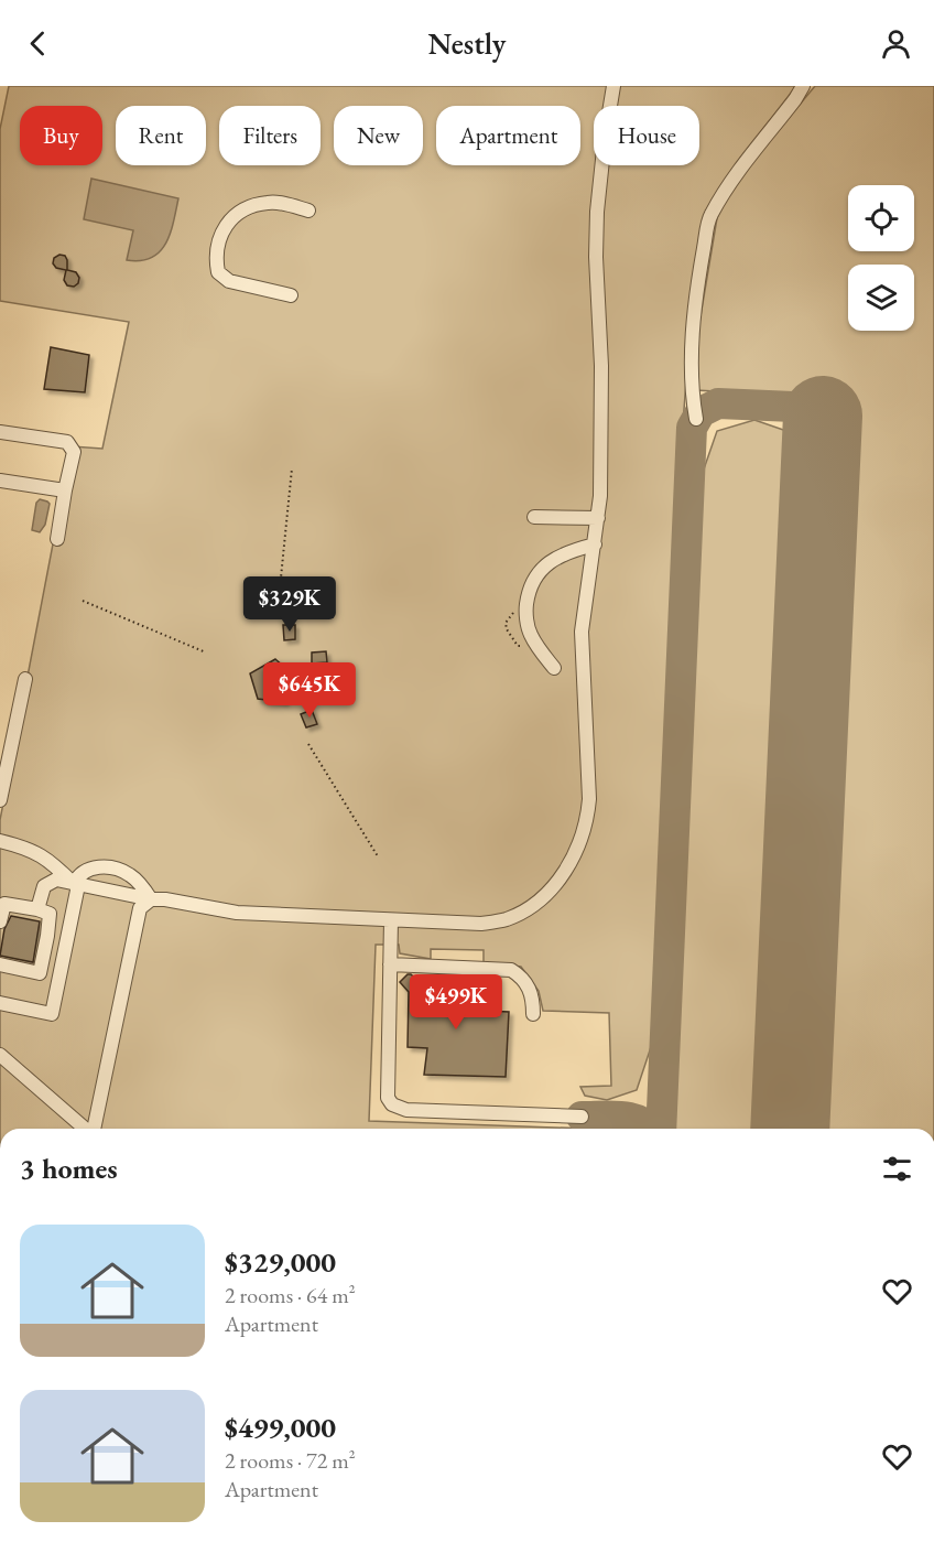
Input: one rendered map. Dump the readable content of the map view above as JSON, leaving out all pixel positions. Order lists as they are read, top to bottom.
{
  "page": {
    "header": "Nestly",
    "chip": [
      "Buy",
      "Rent",
      "Filters",
      "New",
      "Apartment",
      "House"
    ],
    "price": ["$329K", "$645K", "$499K"],
    "heading": "3 homes",
    "list": [
      {
        "name": "$329,000",
        "note": "2 rooms · 64 m² · Apartment"
      },
      {
        "name": "$499,000",
        "note": "2 rooms · 72 m² · Apartment"
      }
    ]
  }
}
